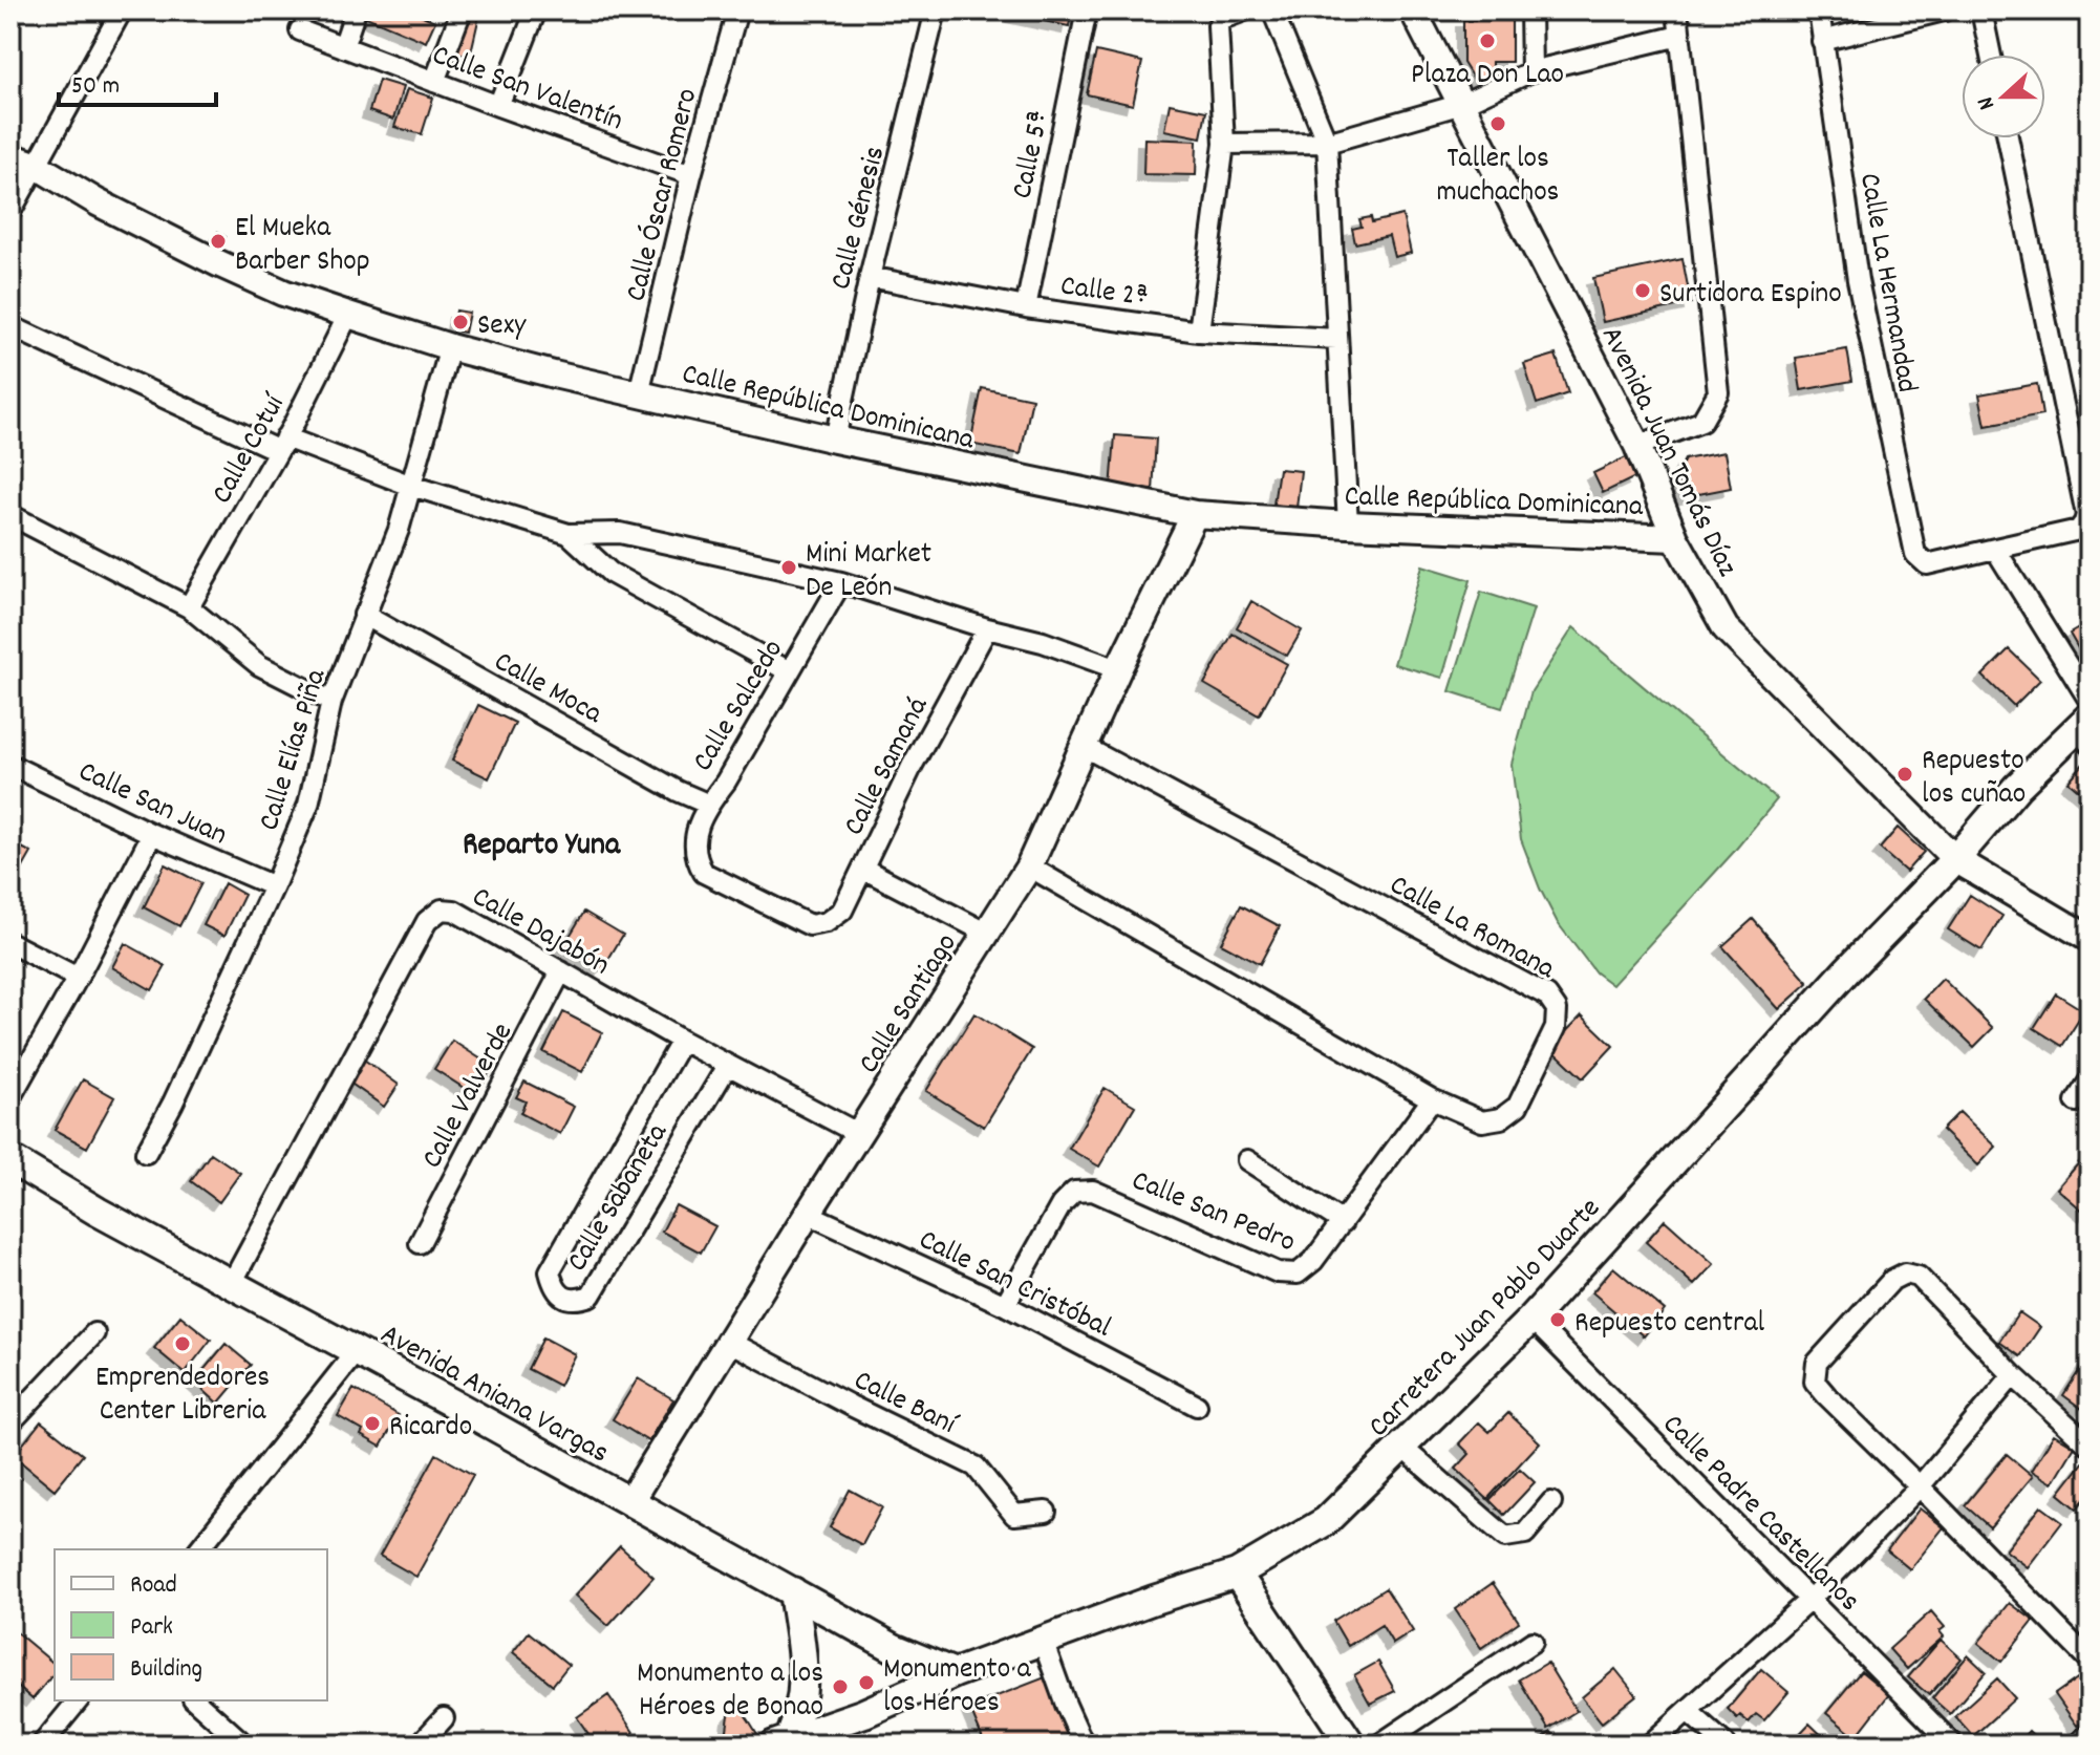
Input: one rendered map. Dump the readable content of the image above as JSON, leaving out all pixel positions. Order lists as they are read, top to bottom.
{
  "streets": {
    "main road": ["Carretera Juan Pablo Duarte", "Avenida Aniana Vargas"],
    "street": [
      "Calle San Valentín",
      "Calle 5ª",
      "Calle Óscar Romero",
      "Calle Génesis",
      "Calle La Hermandad",
      "Calle 2ª",
      "Calle República Dominicana",
      "Calle Cotuí",
      "Avenida Juan Tomás Díaz",
      "Calle Moca",
      "Calle Salcedo",
      "Calle Elías Piña",
      "Calle Samaná",
      "Calle San Juan",
      "Calle La Romana",
      "Calle Dajabón",
      "Calle Santiago",
      "Calle Valverde",
      "Calle Sabaneta",
      "Calle San Pedro",
      "Calle San Cristóbal",
      "Calle Baní",
      "Calle Padre Castellanos"
    ]
  },
  "crossings": [
    ["Calle San Valentín", "Calle Óscar Romero"],
    ["Calle 5ª", "Calle 2ª"],
    ["Calle Óscar Romero", "Calle República Dominicana"],
    ["Calle Génesis", "Calle 2ª"],
    ["Calle Génesis", "Calle República Dominicana"],
    ["Calle República Dominicana", "Calle Cotuí"],
    ["Calle República Dominicana", "Avenida Juan Tomás Díaz"],
    ["Calle República Dominicana", "Calle Elías Piña"],
    ["Calle República Dominicana", "Calle Santiago"],
    ["Avenida Juan Tomás Díaz", "Carretera Juan Pablo Duarte"],
    ["Calle Moca", "Calle Salcedo"],
    ["Calle Moca", "Calle Elías Piña"],
    ["Calle Salcedo", "Calle Samaná"],
    ["Calle Elías Piña", "Calle San Juan"],
    ["Calle La Romana", "Calle Santiago"],
    ["Calle La Romana", "Calle San Pedro"],
    ["Calle Dajabón", "Calle Santiago"],
    ["Calle Dajabón", "Calle Valverde"],
    ["Calle Dajabón", "Calle Sabaneta"],
    ["Calle Dajabón", "Avenida Aniana Vargas"],
    ["Calle Santiago", "Calle San Cristóbal"],
    ["Calle Santiago", "Avenida Aniana Vargas"],
    ["Calle Santiago", "Calle Baní"],
    ["Calle San Pedro", "Calle San Cristóbal"],
    ["Carretera Juan Pablo Duarte", "Avenida Aniana Vargas"],
    ["Carretera Juan Pablo Duarte", "Calle Padre Castellanos"]
  ],
  "districts": ["Reparto Yuna"],
  "places": [
    "Plaza Don Lao",
    "Taller los muchachos",
    "El Mueka Barber Shop",
    "Surtidora Espino",
    "Sexy",
    "Mini Market De León",
    "Repuesto los cuñao",
    "Repuesto central",
    "Emprendedores Center Libreria",
    "Ricardo",
    "Monumento a los Héroes",
    "Monumento a los Héroes de Bonao"
  ],
  "legend": ["Road", "Park", "Building"],
  "scale_bar": "50 m",
  "north": "left"
}
